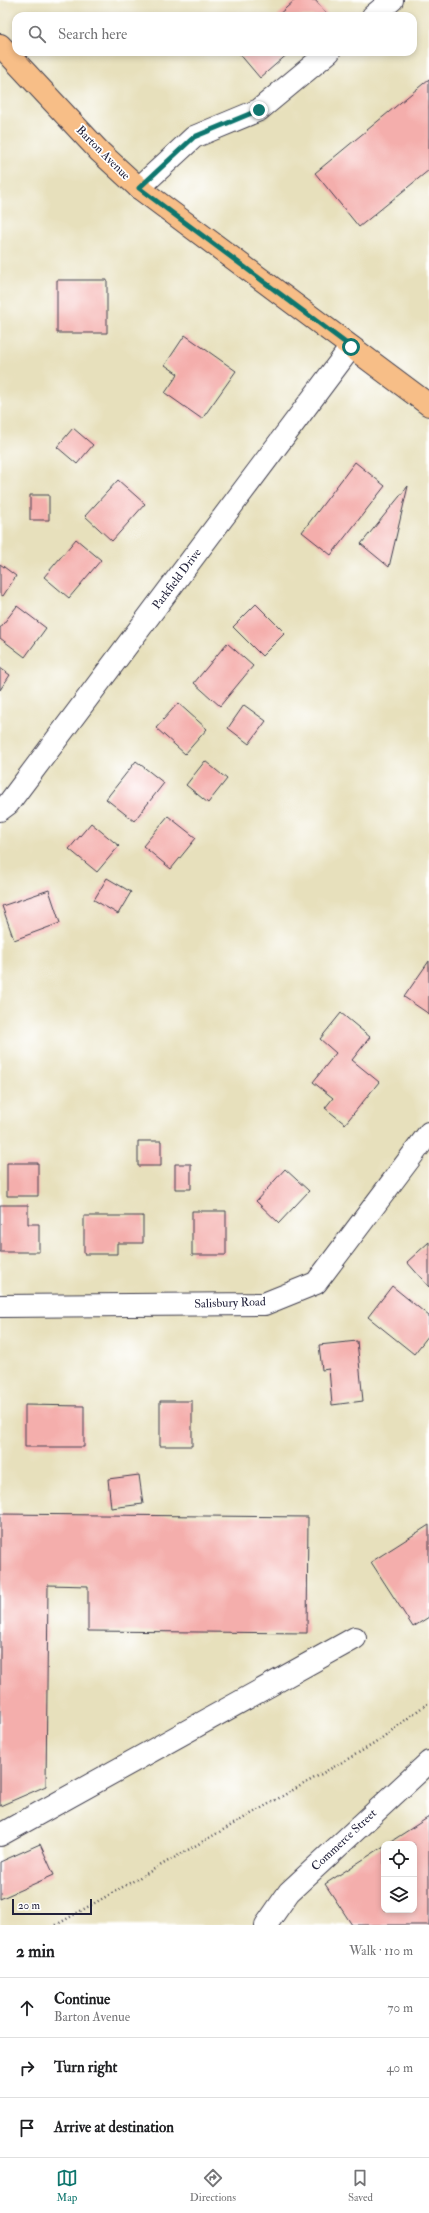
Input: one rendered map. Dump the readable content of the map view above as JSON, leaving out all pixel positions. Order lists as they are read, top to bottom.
{
  "streets": {
    "main road": ["Barton Avenue"],
    "street": ["Parkfield Drive", "Salisbury Road", "Commerce Street"]
  },
  "crossings": [
    ["Barton Avenue", "Parkfield Drive"]
  ],
  "scale_bar": "20 m",
  "page": {
    "search": "Search here",
    "scale": "20 m",
    "heading": ["2 min", "Walk · 110 m"],
    "list": [
      ["Continue", "Barton Avenue", "70 m"],
      ["Turn right", "40 m"],
      "Arrive at destination"
    ],
    "nav": ["Map", "Directions", "Saved"]
  }
}
